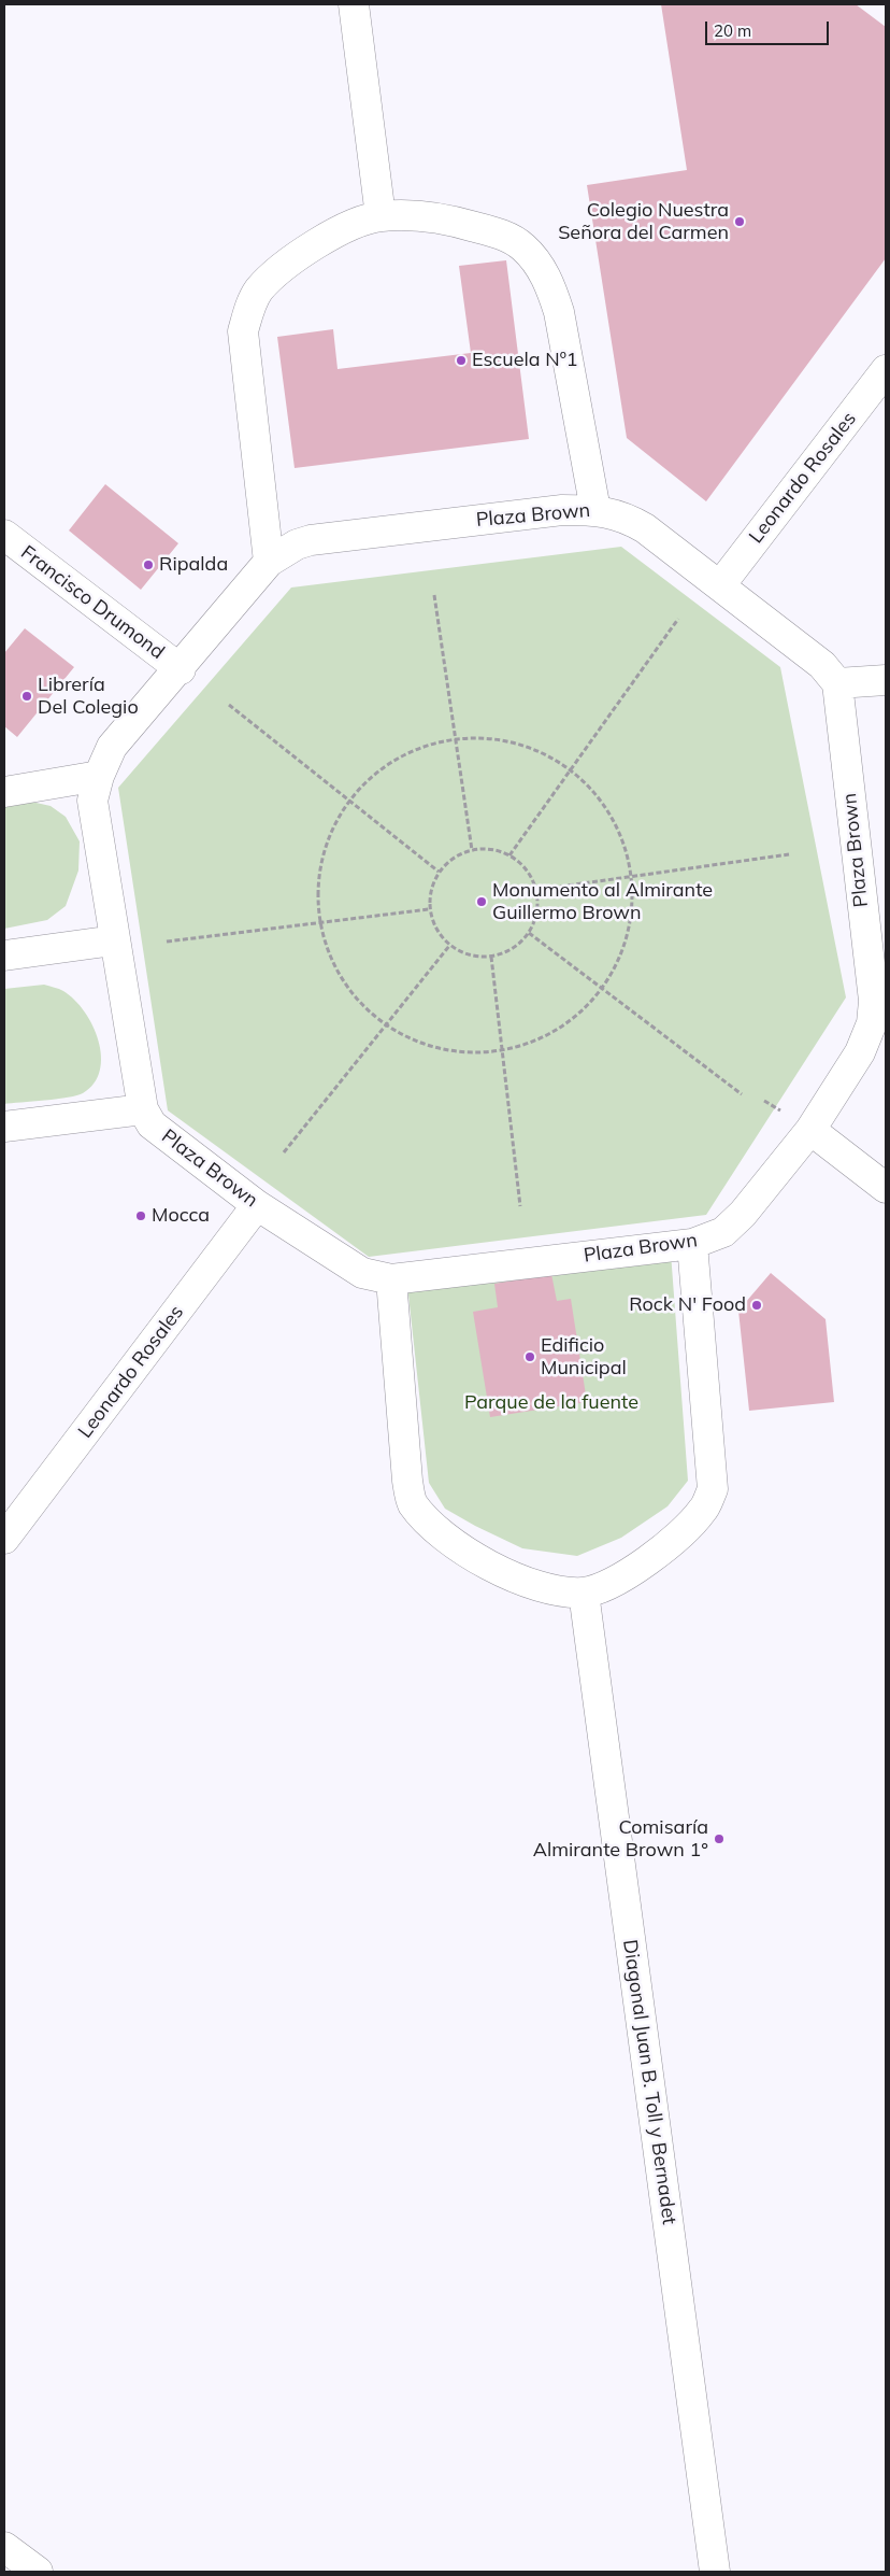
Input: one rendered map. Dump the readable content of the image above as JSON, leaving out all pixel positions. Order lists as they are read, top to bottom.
{
  "streets": {
    "street": [
      "Leonardo Rosales",
      "Plaza Brown",
      "Francisco Drumond",
      "Diagonal Juan B. Toll y Bernadet"
    ]
  },
  "crossings": [
    ["Leonardo Rosales", "Plaza Brown"],
    ["Plaza Brown", "Francisco Drumond"]
  ],
  "parks": ["Parque de la fuente"],
  "places": [
    "Colegio Nuestra Señora del Carmen",
    "Escuela Nº1",
    "Ripalda",
    "Librería Del Colegio",
    "Monumento al Almirante Guillermo Brown",
    "Mocca",
    "Rock N' Food",
    "Edificio Municipal",
    "Comisaría Almirante Brown 1°"
  ],
  "scale_bar": "20 m"
}
